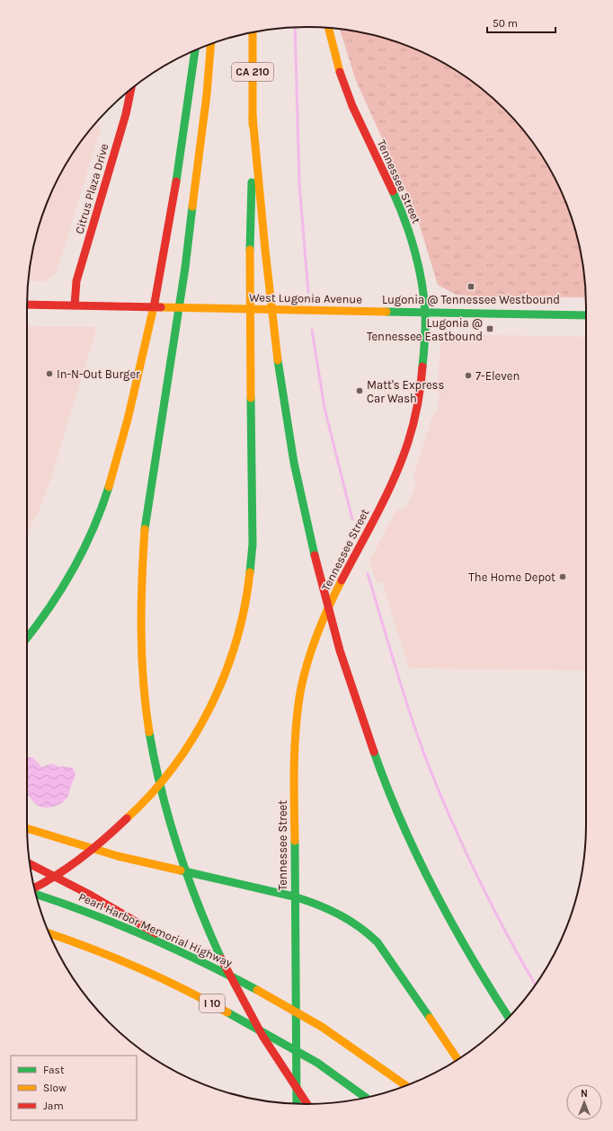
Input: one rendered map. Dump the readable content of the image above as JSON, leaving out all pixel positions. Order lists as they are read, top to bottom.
{
  "streets": {
    "main road": [
      "CA 210",
      "Tennessee Street",
      "Citrus Plaza Drive",
      "West Lugonia Avenue",
      "Pearl Harbor Memorial Highway",
      "I 10"
    ]
  },
  "crossings": [
    ["Tennessee Street", "West Lugonia Avenue"],
    ["Citrus Plaza Drive", "West Lugonia Avenue"]
  ],
  "places": {
    "transit": ["Lugonia @ Tennessee Westbound", "Lugonia @ Tennessee Eastbound"],
    "other": [
      "In-N-Out Burger",
      "7-Eleven",
      "Matt's Express Car Wash",
      "The Home Depot"
    ]
  },
  "legend": ["Fast", "Slow", "Jam"],
  "scale_bar": "50 m",
  "north": "top"
}
